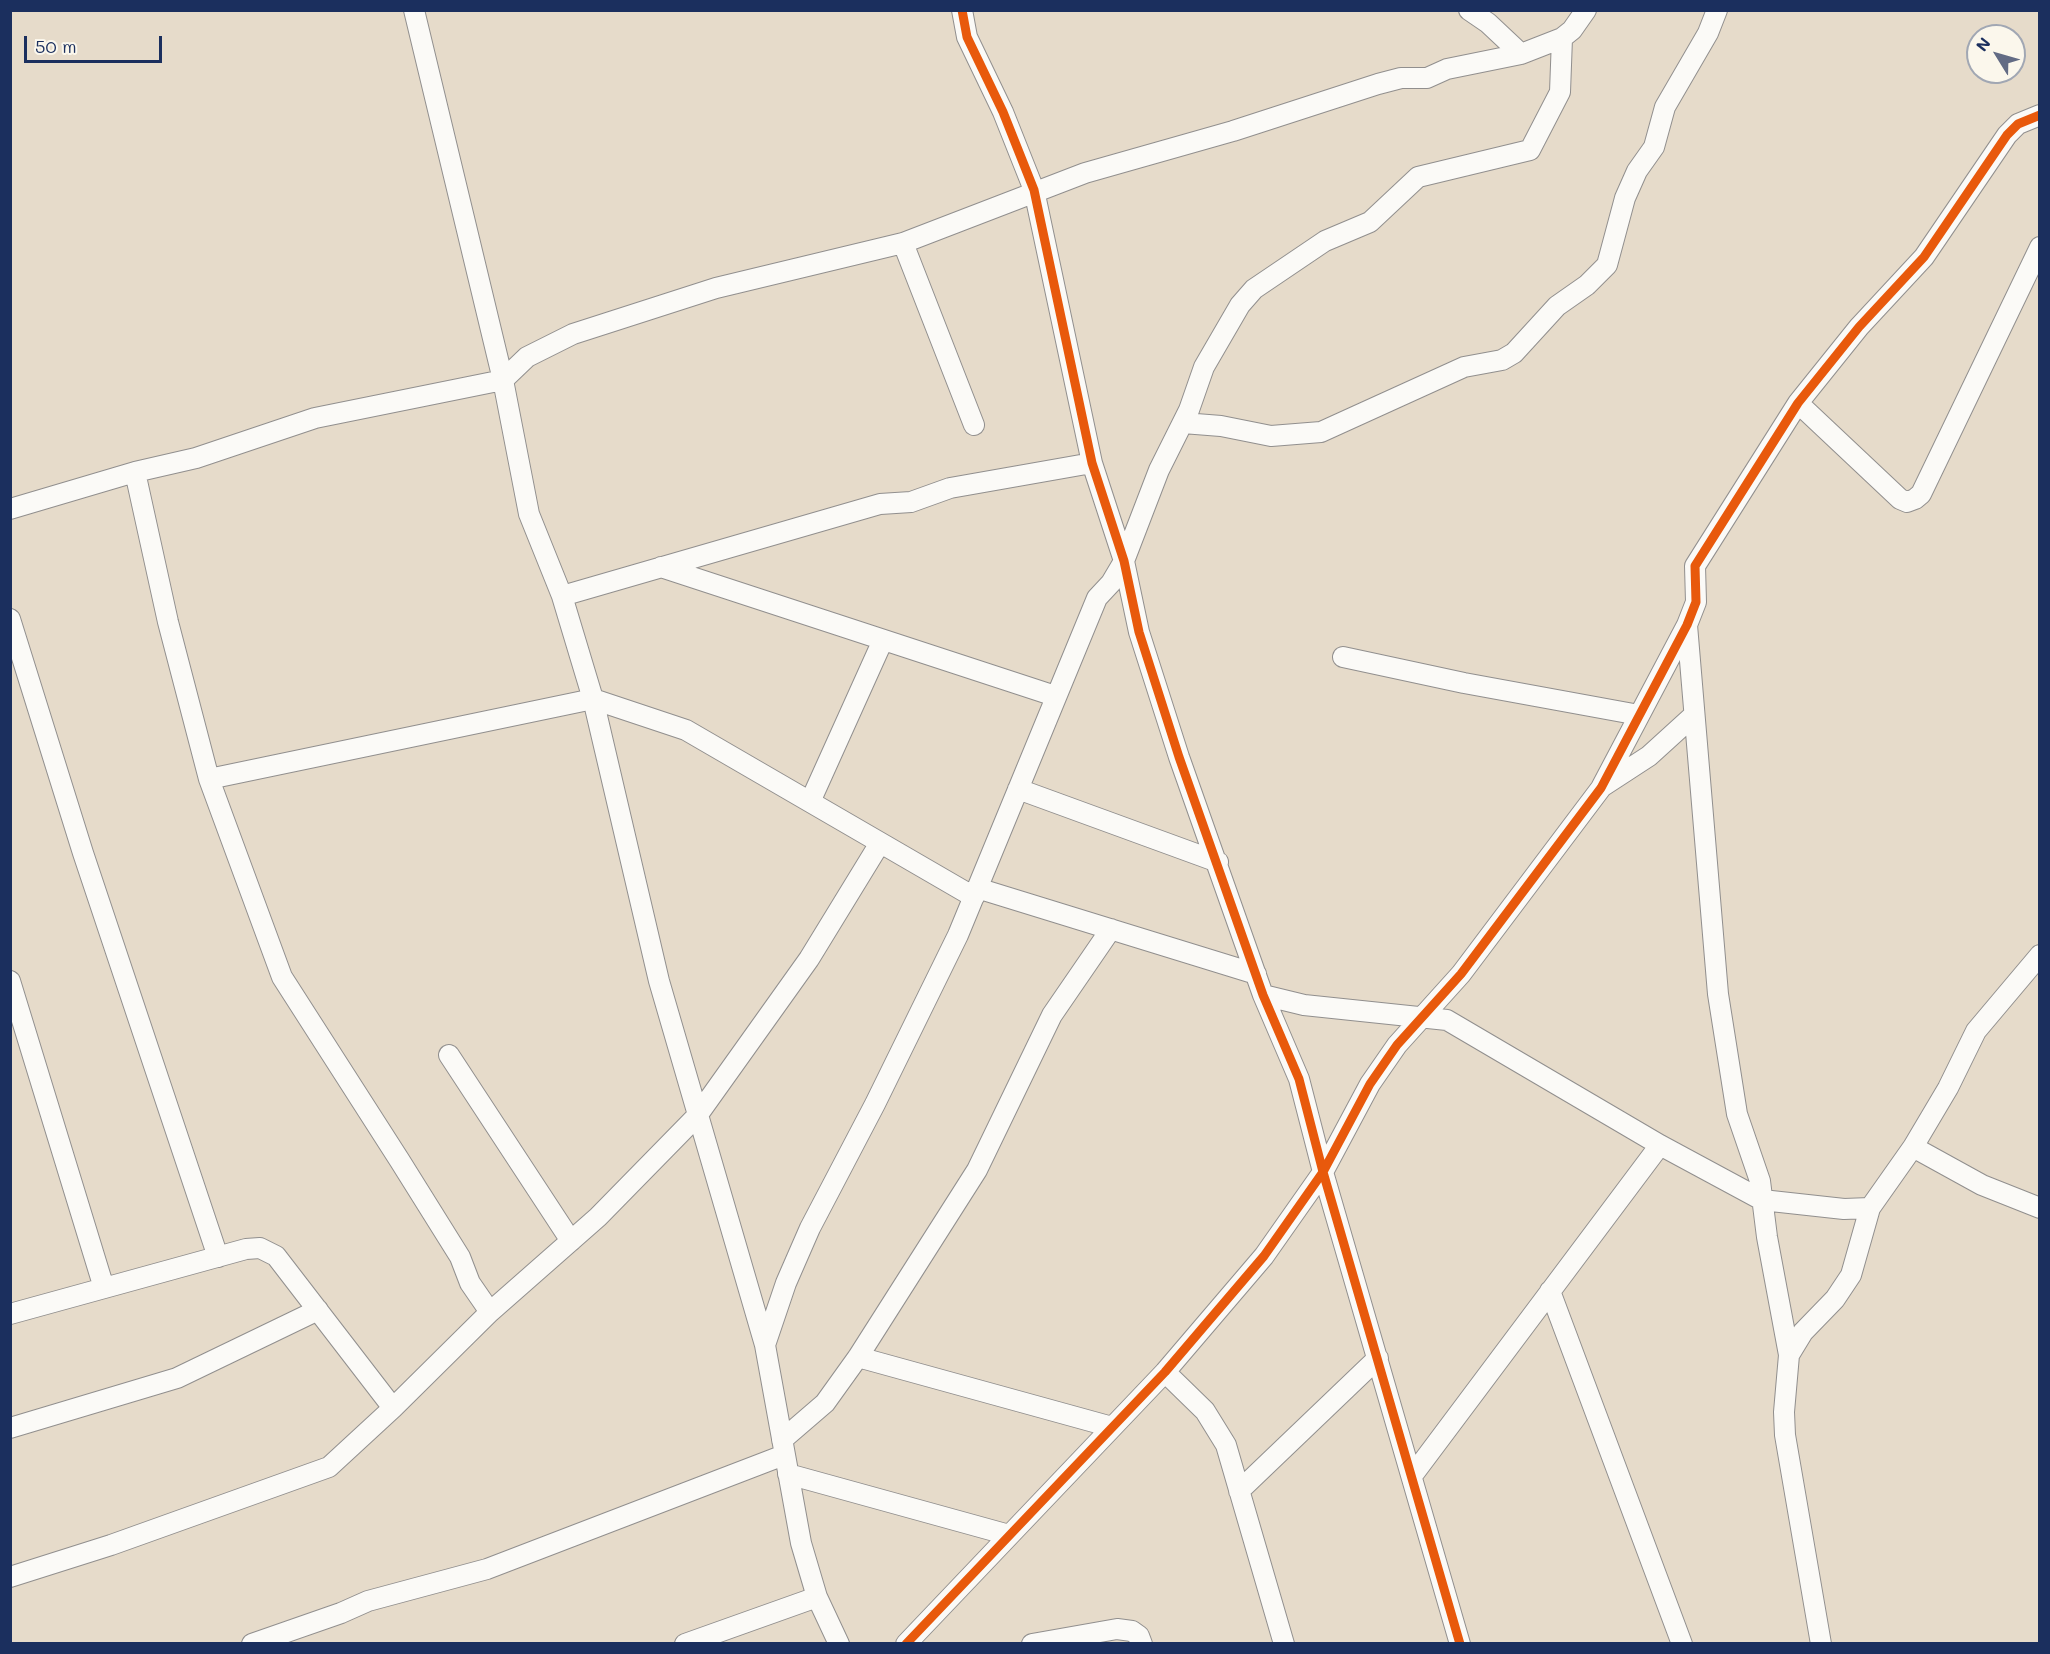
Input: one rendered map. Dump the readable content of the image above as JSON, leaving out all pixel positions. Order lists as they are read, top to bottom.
{
  "scale_bar": "50 m",
  "north": "top left"
}
